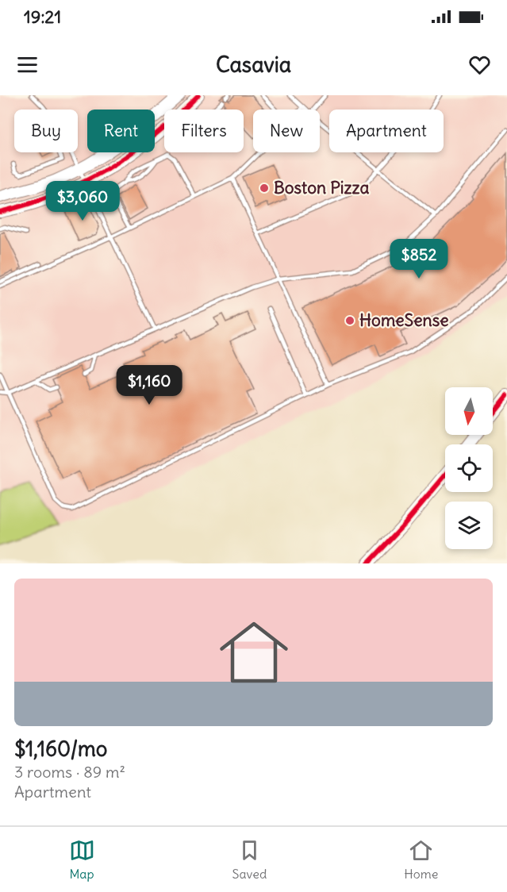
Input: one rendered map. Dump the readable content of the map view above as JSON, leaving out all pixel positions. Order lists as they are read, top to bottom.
{
  "places": ["Boston Pizza", "HomeSense"],
  "north": "bottom",
  "page": {
    "status": "19:21",
    "header": "Casavia",
    "chip": [
      "Buy",
      "Rent",
      "Filters",
      "New",
      "Apartment"
    ],
    "price": ["$3,060", "$852", "$1,160"],
    "list": [
      {
        "name": "$1,160/mo",
        "note": "3 rooms · 89 m² · Apartment"
      }
    ],
    "tabs": ["Map", "Saved", "Home"]
  }
}
